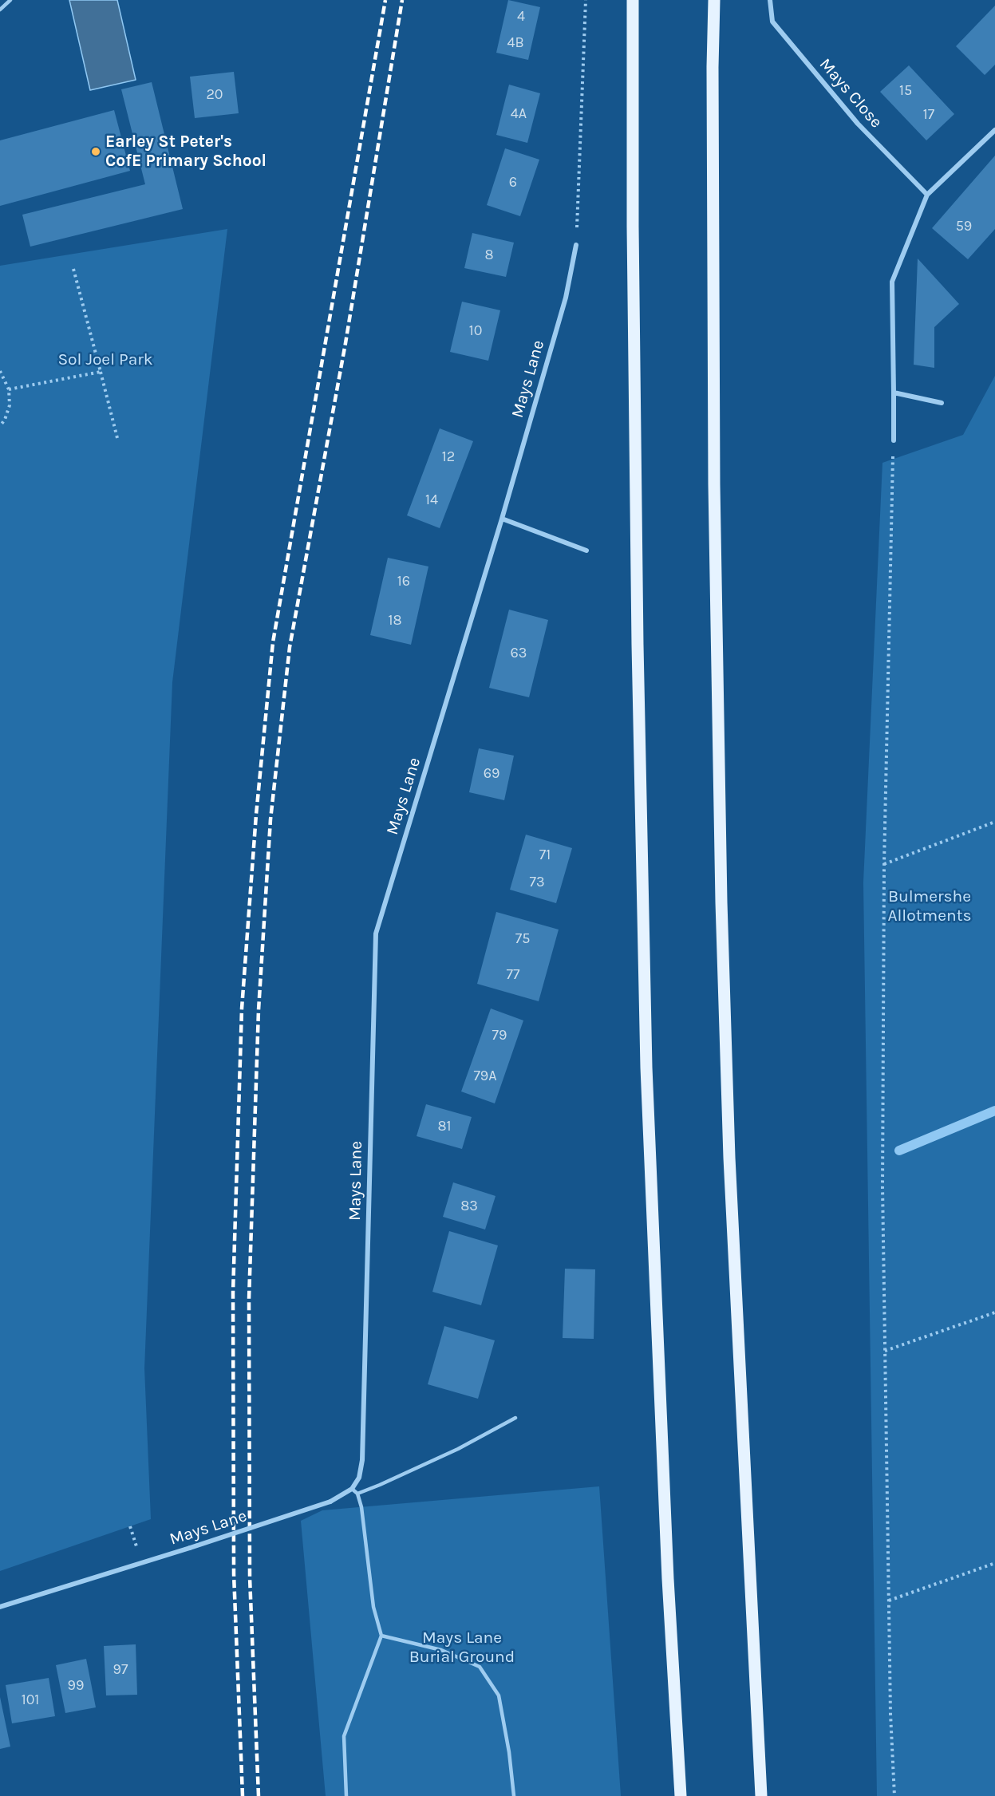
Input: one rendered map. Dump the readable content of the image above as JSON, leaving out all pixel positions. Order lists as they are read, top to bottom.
{
  "streets": {
    "street": ["Mays Close", "Mays Lane"]
  },
  "parks": ["Sol Joel Park", "Bulmershe Allotments", "Mays Lane Burial Ground"],
  "places": ["Earley St Peter's CofE Primary School"],
  "house_numbers": [
    "4",
    "4B",
    "15",
    "20",
    "4A",
    "17",
    "6",
    "59",
    "8",
    "10",
    "12",
    "14",
    "16",
    "18",
    "63",
    "69",
    "71",
    "73",
    "75",
    "77",
    "79",
    "79A",
    "81",
    "83",
    "97",
    "99",
    "101"
  ]
}
